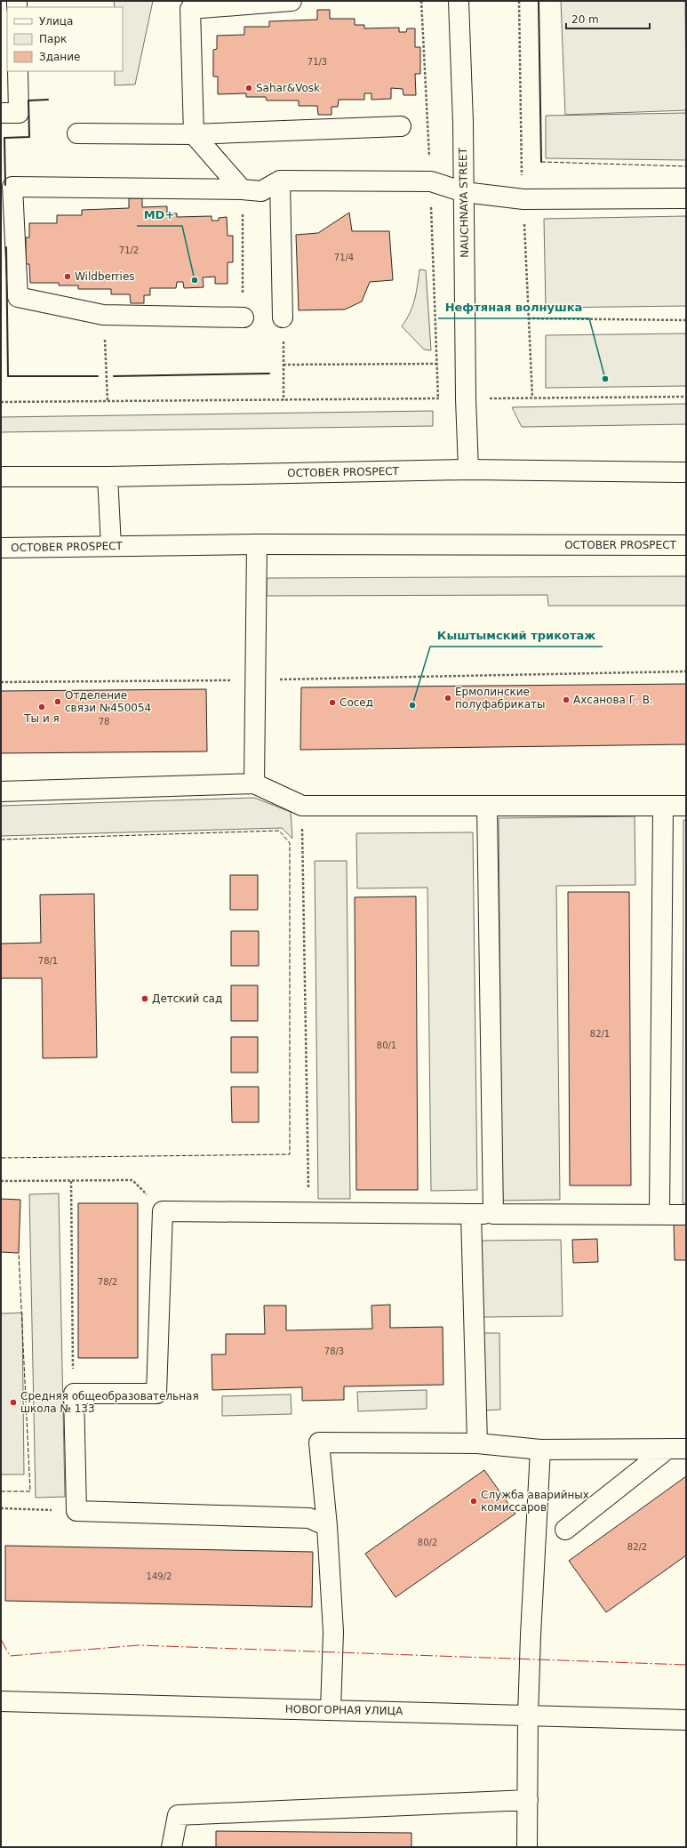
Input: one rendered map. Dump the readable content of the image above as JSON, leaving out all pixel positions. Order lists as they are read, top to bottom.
{
  "streets": {
    "main road": ["NAUCHNAYA STREET", "OCTOBER PROSPECT", "НОВОГОРНАЯ УЛИЦА"]
  },
  "crossings": [
    ["NAUCHNAYA STREET", "OCTOBER PROSPECT"]
  ],
  "places": [
    "Sahar&Vosk",
    "Wildberries",
    "MD+",
    "Нефтяная волнушка",
    "Ермолинские полуфабрикаты",
    "Ахсанова Г. В.",
    "Отделение связи №450054",
    "Сосед",
    "Кыштымский трикотаж",
    "Ты и я",
    "Детский сад",
    "Средняя общеобразовательная школа № 133",
    "Служба аварийных комиссаров"
  ],
  "house_numbers": [
    "71/3",
    "71/2",
    "71/4",
    "78",
    "78/1",
    "82/1",
    "80/1",
    "78/2",
    "78/3",
    "80/2",
    "82/2",
    "149/2"
  ],
  "legend": ["Улица", "Парк", "Здание"],
  "scale_bar": "20 m"
}
